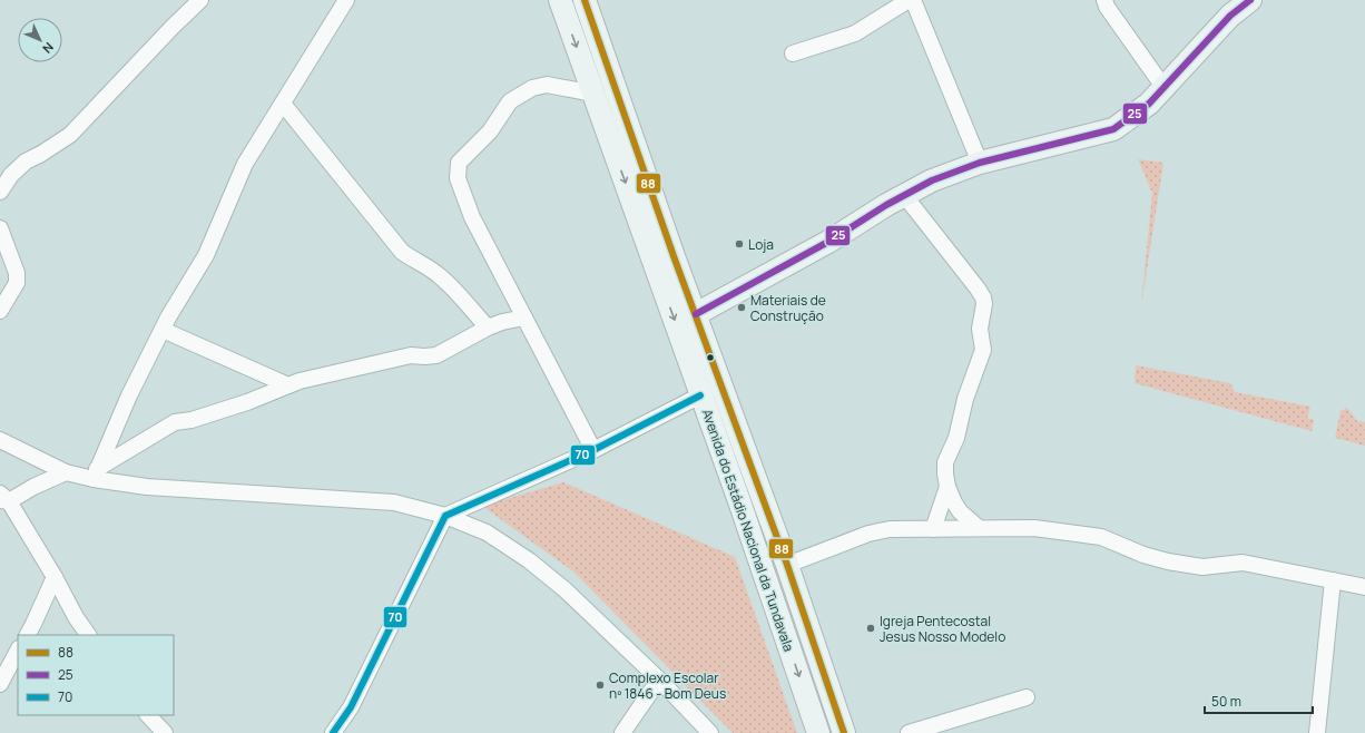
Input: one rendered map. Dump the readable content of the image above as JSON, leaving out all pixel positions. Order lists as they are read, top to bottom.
{
  "streets": {
    "street": ["Avenida do Estádio Nacional da Tundavala"]
  },
  "places": [
    "Loja",
    "Materiais de Construção",
    "Igreja Pentecostal Jesus Nosso Modelo",
    "Complexo Escolar nº 1846 - Bom Deus"
  ],
  "lines": ["transit line 88", "transit line 25", "transit line 70"],
  "legend": ["88", "25", "70"],
  "scale_bar": "50 m",
  "north": "bottom right"
}
